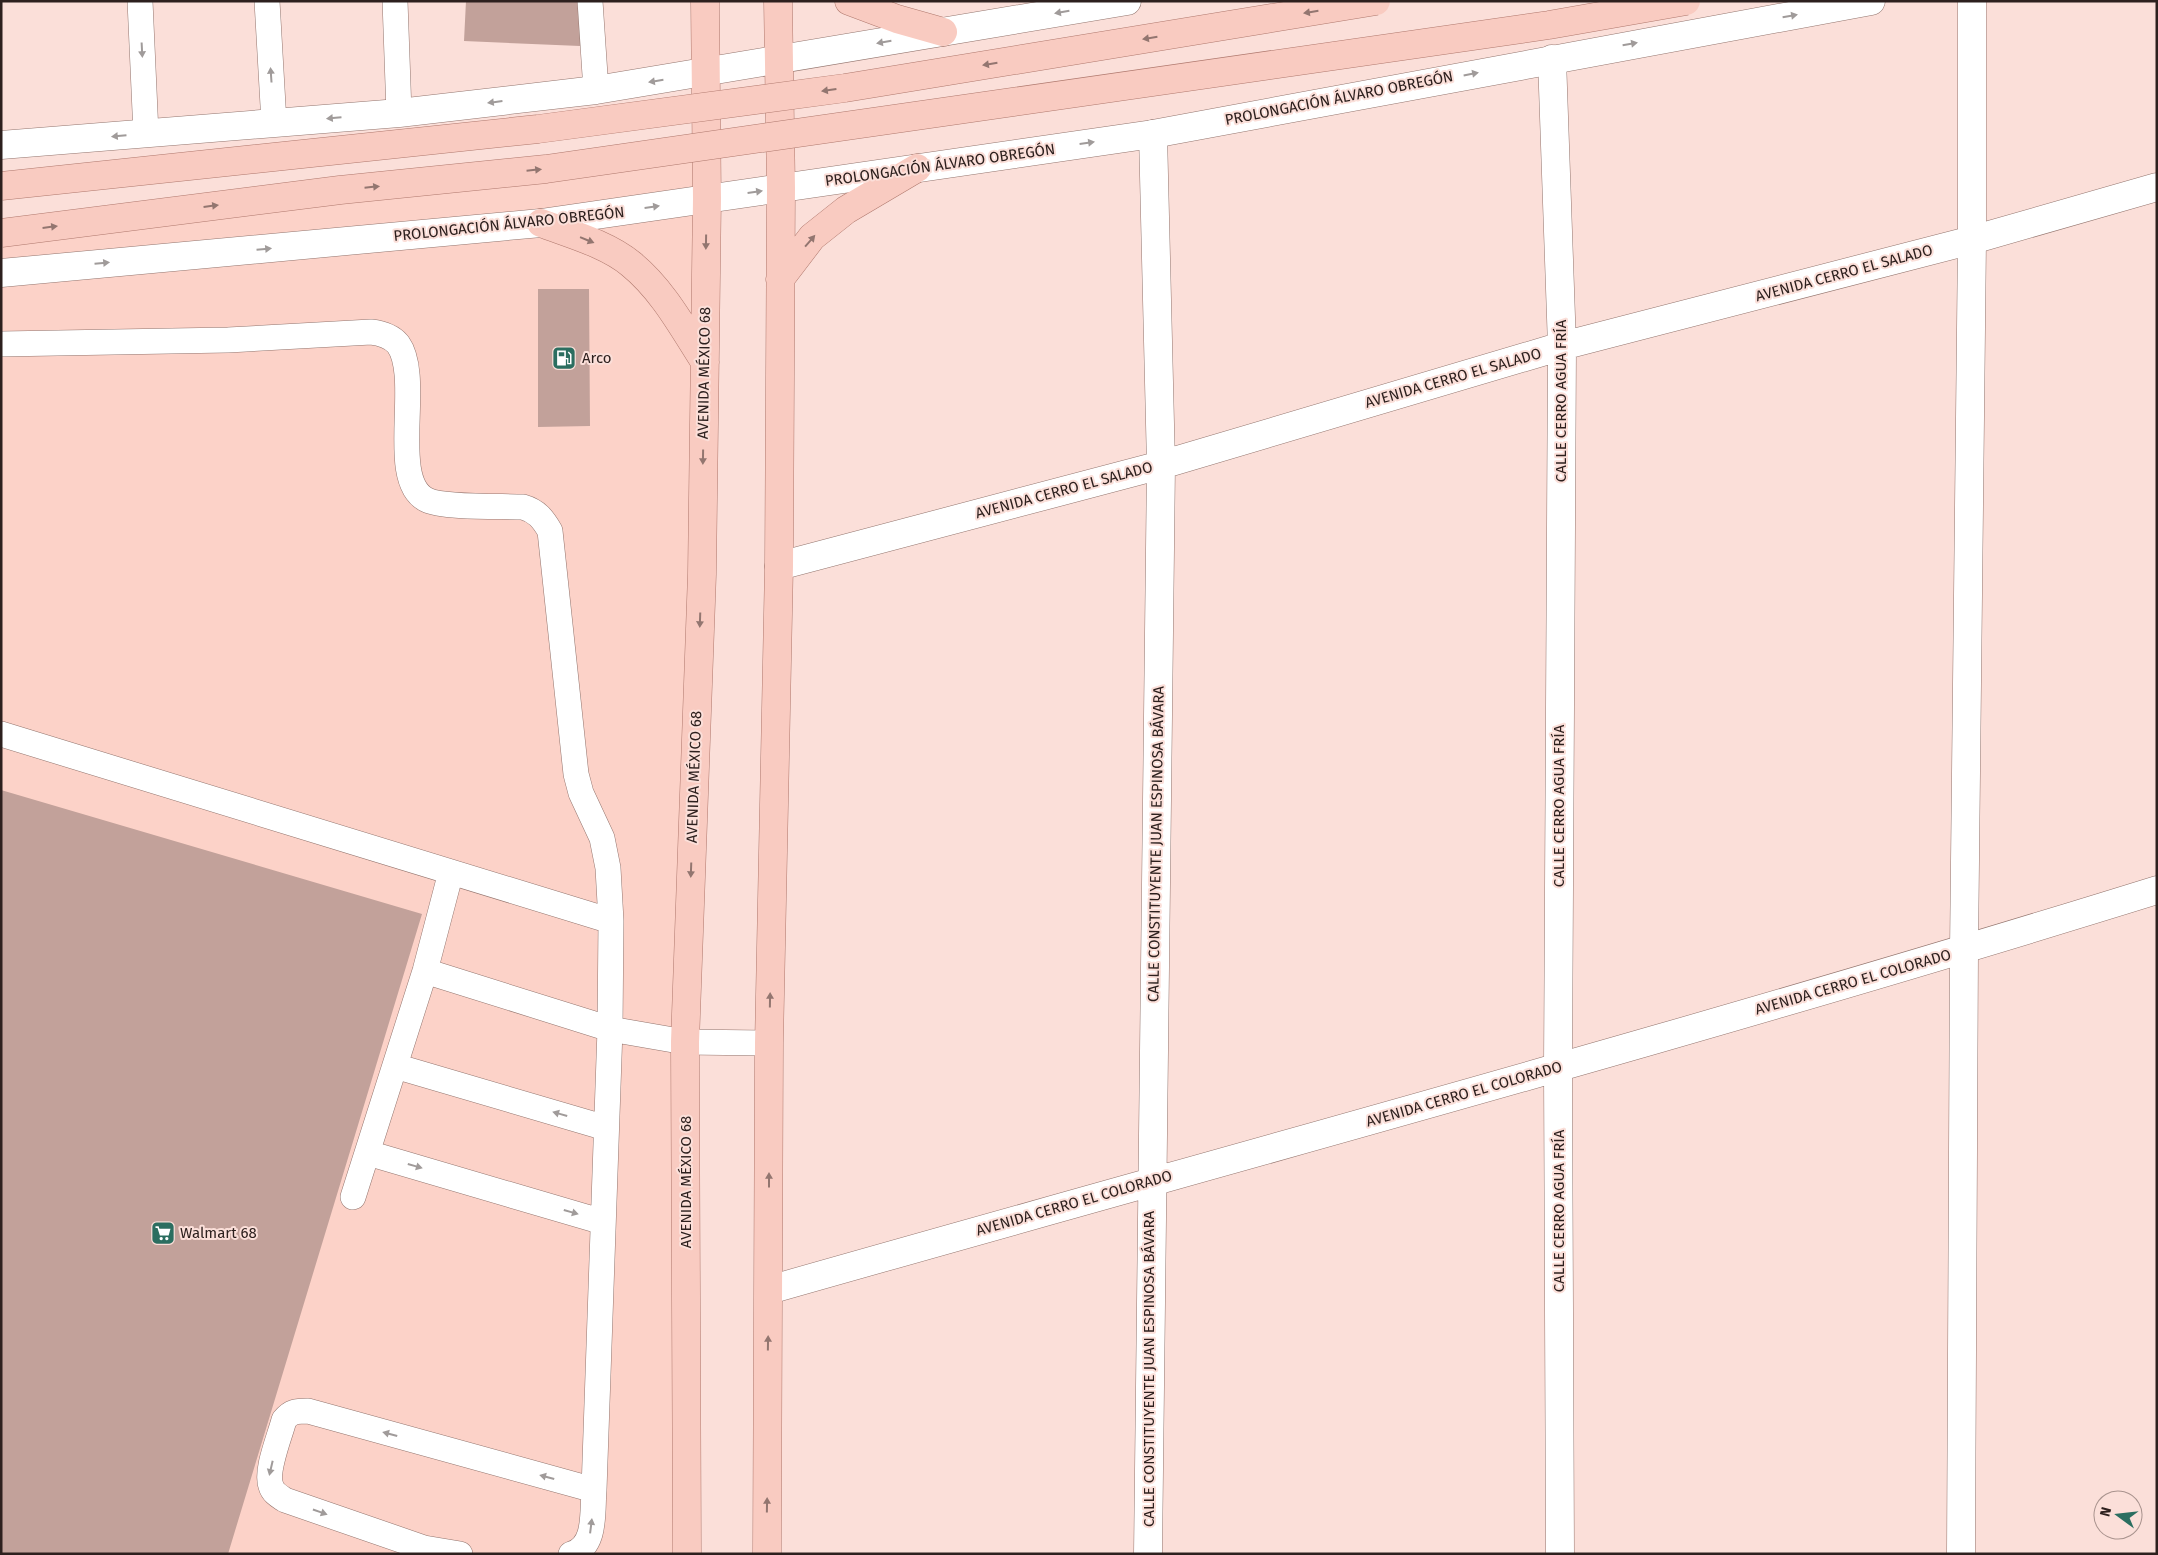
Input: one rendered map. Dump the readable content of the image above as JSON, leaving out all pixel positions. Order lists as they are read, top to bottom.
{
  "streets": {
    "main road": ["AVENIDA MÉXICO 68"],
    "street": [
      "PROLONGACIÓN ÁLVARO OBREGÓN",
      "AVENIDA CERRO EL SALADO",
      "CALLE CERRO AGUA FRÍA",
      "CALLE CONSTITUYENTE JUAN ESPINOSA BÁVARA",
      "AVENIDA CERRO EL COLORADO"
    ]
  },
  "crossings": [
    ["PROLONGACIÓN ÁLVARO OBREGÓN", "AVENIDA MÉXICO 68"],
    ["PROLONGACIÓN ÁLVARO OBREGÓN", "CALLE CERRO AGUA FRÍA"],
    ["PROLONGACIÓN ÁLVARO OBREGÓN", "CALLE CONSTITUYENTE JUAN ESPINOSA BÁVARA"],
    ["AVENIDA CERRO EL SALADO", "CALLE CERRO AGUA FRÍA"],
    ["AVENIDA CERRO EL SALADO", "CALLE CONSTITUYENTE JUAN ESPINOSA BÁVARA"],
    ["CALLE CERRO AGUA FRÍA", "AVENIDA CERRO EL COLORADO"],
    ["CALLE CONSTITUYENTE JUAN ESPINOSA BÁVARA", "AVENIDA CERRO EL COLORADO"]
  ],
  "places": {
    "fuel station": ["Arco"],
    "supermarket": ["Walmart 68"]
  },
  "north": "left"
}
